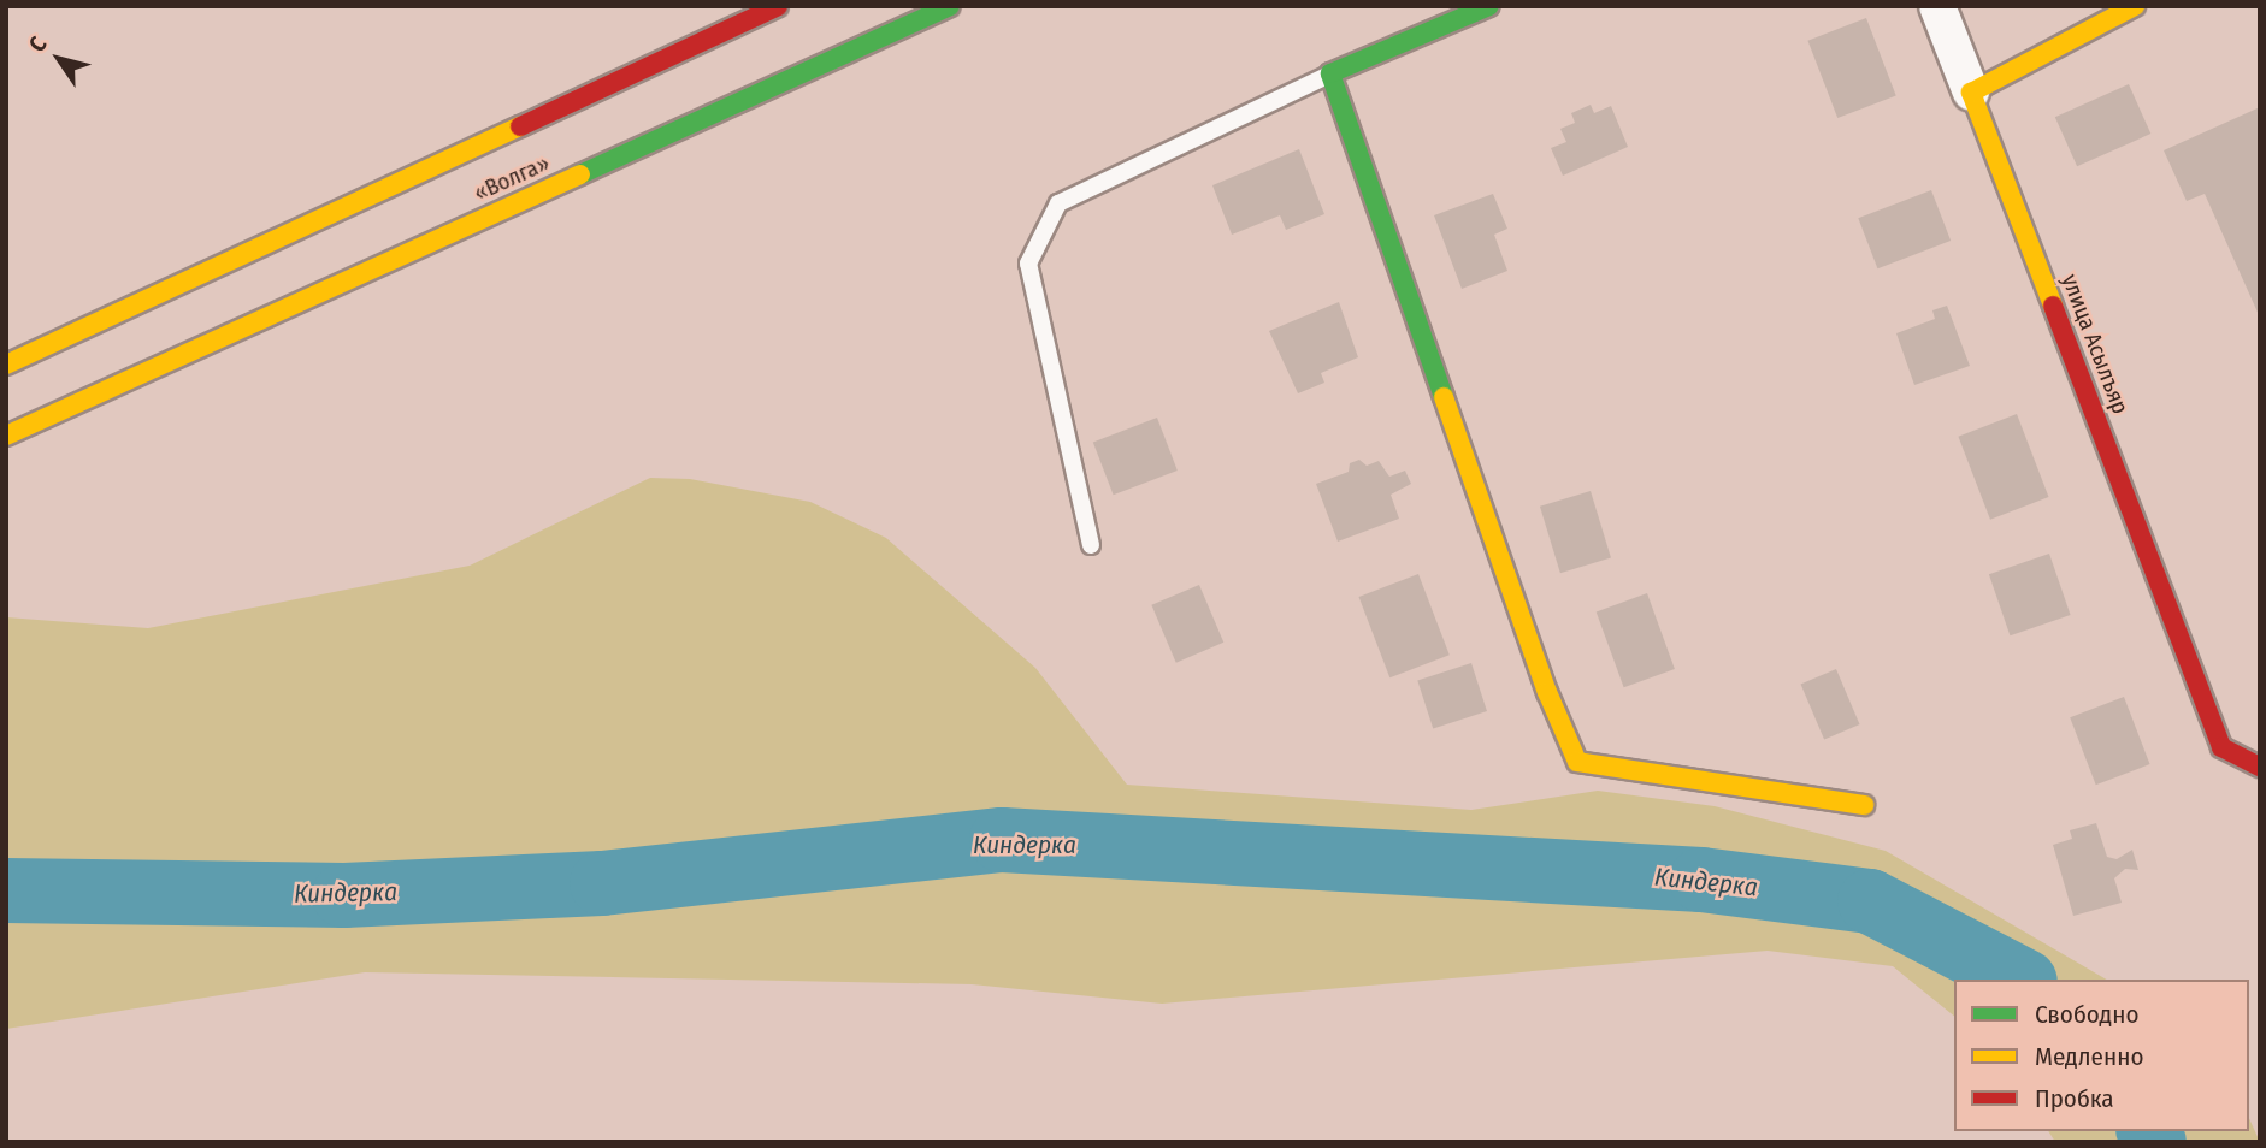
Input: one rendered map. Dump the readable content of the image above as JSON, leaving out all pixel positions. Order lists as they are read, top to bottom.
{
  "streets": {
    "main road": ["«Волга»", "улица Асылъяр"]
  },
  "water": ["Киндерка"],
  "legend": ["Свободно", "Медленно", "Пробка"],
  "north": "top left"
}
